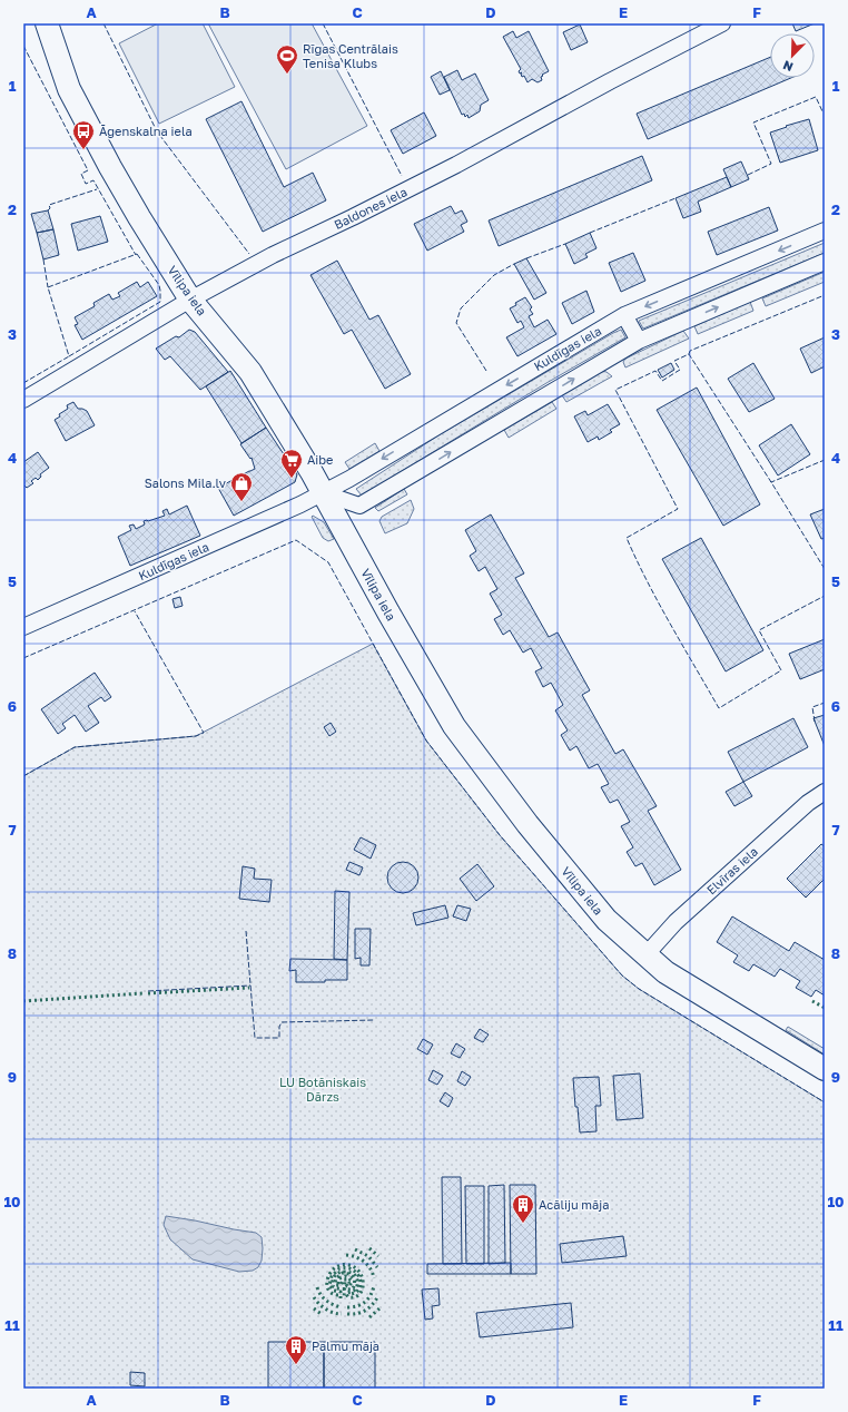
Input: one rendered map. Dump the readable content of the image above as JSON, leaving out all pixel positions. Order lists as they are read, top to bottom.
{
  "streets": {
    "street": [
      "Baldones iela",
      "Vīlipa iela",
      "Kuldīgas iela",
      "Elvīras iela"
    ]
  },
  "crossings": [
    ["Baldones iela", "Vīlipa iela"],
    ["Vīlipa iela", "Kuldīgas iela"],
    ["Vīlipa iela", "Elvīras iela"]
  ],
  "parks": ["LU Botāniskais Dārzs"],
  "places": {
    "sports": ["Rīgas Centrālais Tenisa Klubs"],
    "bus stop": ["Āgenskalna iela"],
    "supermarket": ["Aibe"],
    "shop": ["Salons Mila.lv"],
    "building": ["Acāliju māja", "Palmu māja"]
  },
  "north": "bottom left",
  "grid": {
    "columns": [
      "A",
      "B",
      "C",
      "D",
      "E",
      "F"
    ],
    "rows": [
      "1",
      "2",
      "3",
      "4",
      "5",
      "6",
      "7",
      "8",
      "9",
      "10",
      "11"
    ]
  }
}
